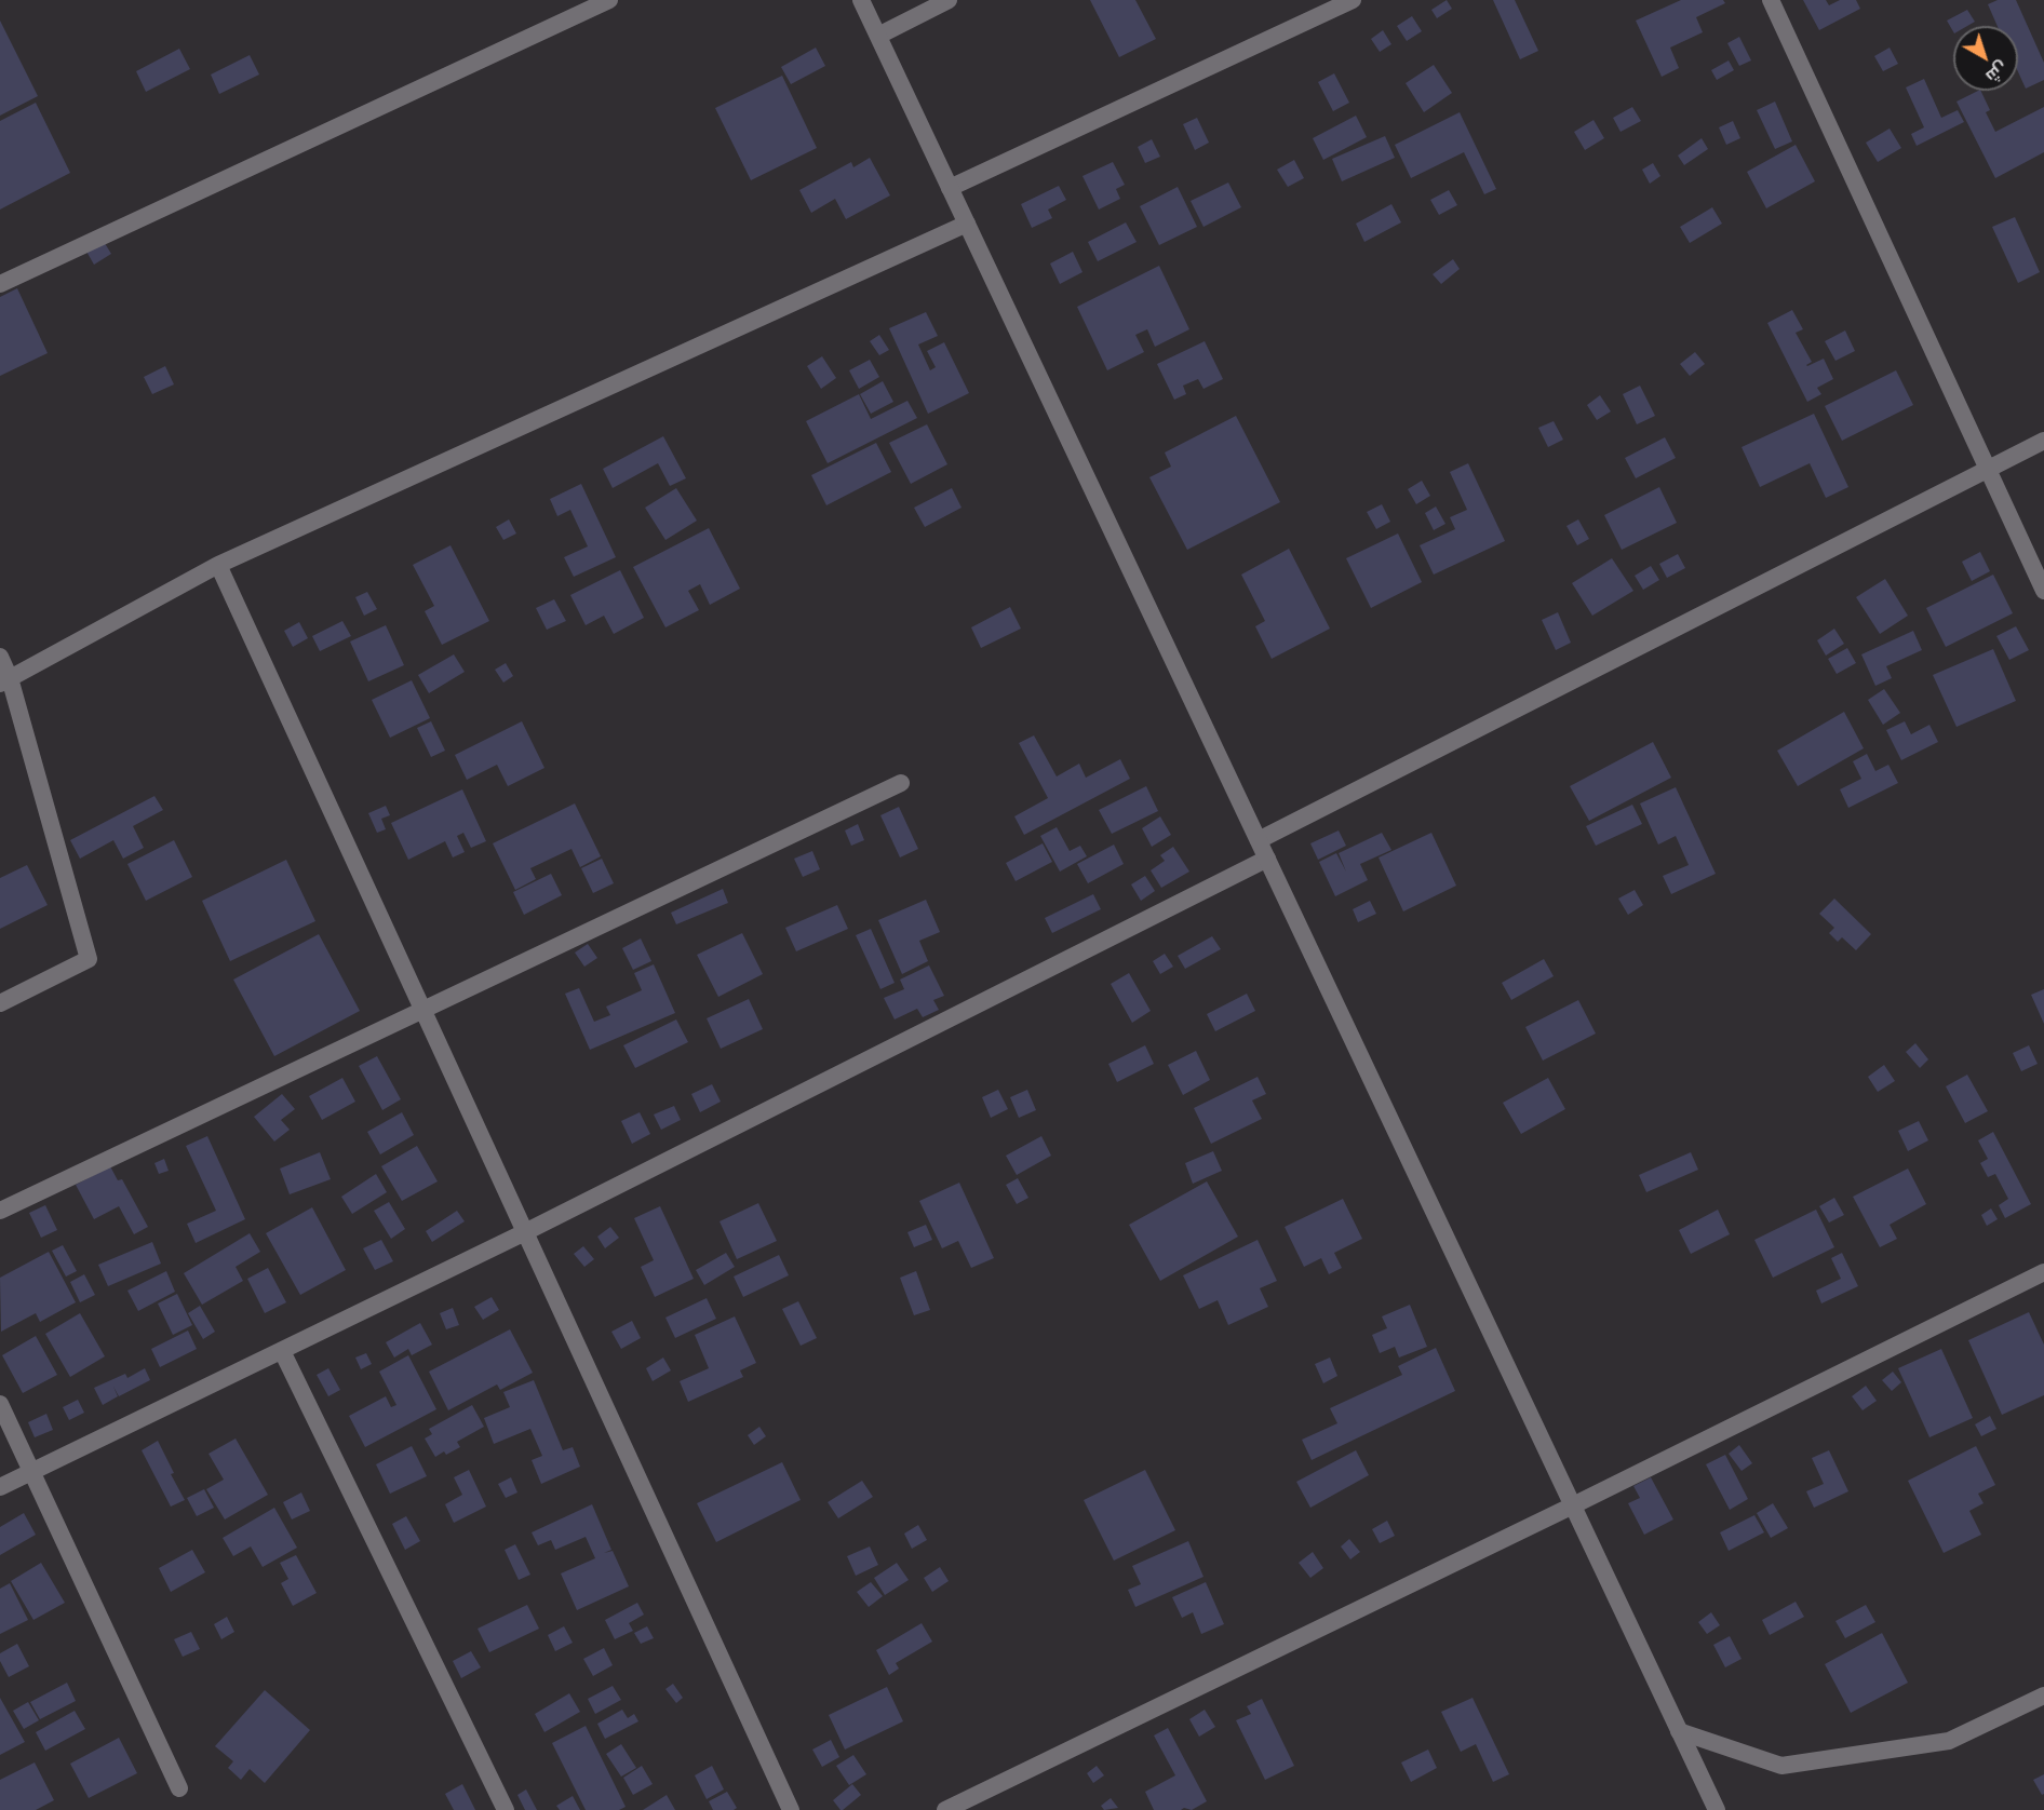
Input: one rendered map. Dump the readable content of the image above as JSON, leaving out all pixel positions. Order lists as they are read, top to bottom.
{
  "north": "bottom right"
}
